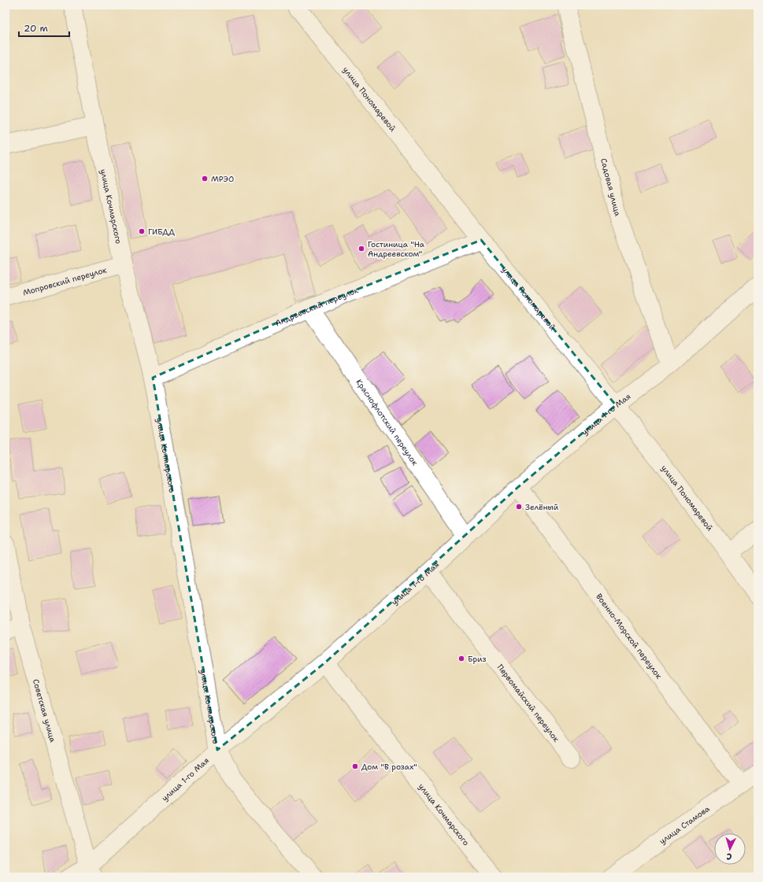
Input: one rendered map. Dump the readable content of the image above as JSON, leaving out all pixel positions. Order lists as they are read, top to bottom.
{
  "streets": {
    "street": [
      "улица Пономаревой",
      "Садовая улица",
      "улица Кочмарского",
      "Мопровский переулок",
      "Андреевский переулок",
      "улица 1-го Мая",
      "Краснофлотский переулок",
      "Военно-Морской переулок",
      "Первомайский переулок",
      "Советская улица",
      "улица Стамова"
    ]
  },
  "crossings": [
    ["улица Пономаревой", "Андреевский переулок"],
    ["улица Пономаревой", "улица 1-го Мая"],
    ["Садовая улица", "улица 1-го Мая"],
    ["улица Кочмарского", "Мопровский переулок"],
    ["улица Кочмарского", "Андреевский переулок"],
    ["улица Кочмарского", "улица 1-го Мая"],
    ["Андреевский переулок", "Краснофлотский переулок"],
    ["улица 1-го Мая", "Краснофлотский переулок"],
    ["улица 1-го Мая", "Военно-Морской переулок"],
    ["улица 1-го Мая", "Первомайский переулок"],
    ["улица 1-го Мая", "Советская улица"],
    ["Военно-Морской переулок", "улица Стамова"]
  ],
  "places": [
    "МРЭО",
    "ГИБДД",
    "Гостиница \"На Андреевском\"",
    "Зелёный",
    "Бриз",
    "Дом \"В розах\""
  ],
  "scale_bar": "20 m",
  "north": "bottom"
}
